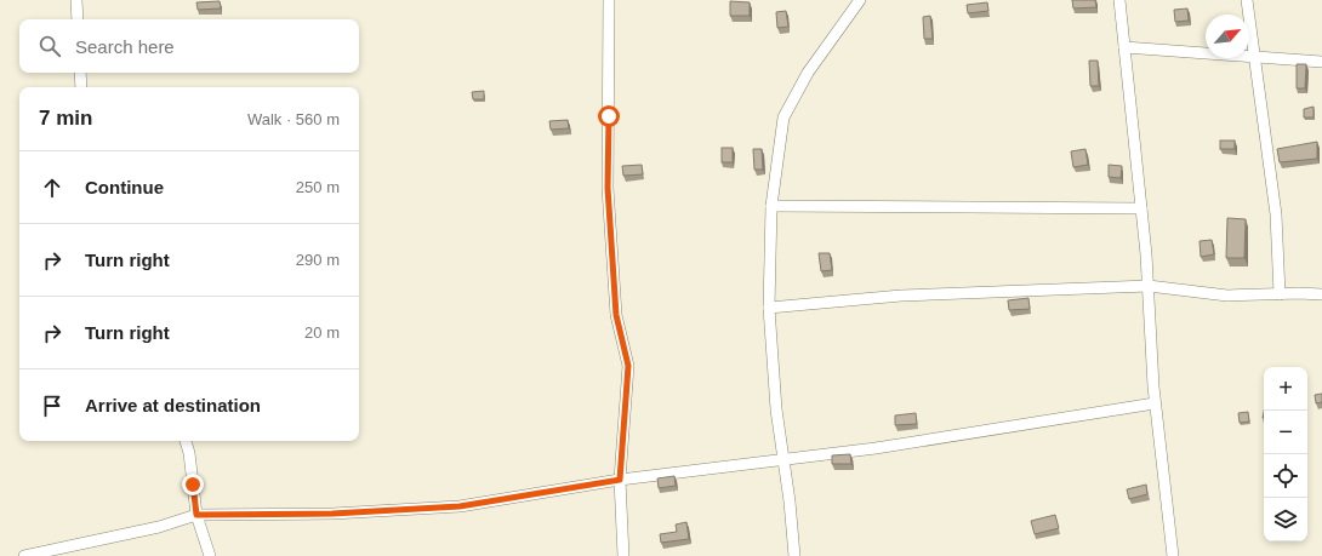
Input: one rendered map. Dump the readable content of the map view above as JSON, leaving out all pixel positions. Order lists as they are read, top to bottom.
{
  "north": "top right",
  "page": {
    "search": "Search here",
    "heading": ["7 min", "Walk · 560 m"],
    "list": [
      ["Continue", "250 m"],
      ["Turn right", "290 m"],
      ["Turn right", "20 m"],
      "Arrive at destination"
    ],
    "map_buttons": ["+", "−"]
  }
}
